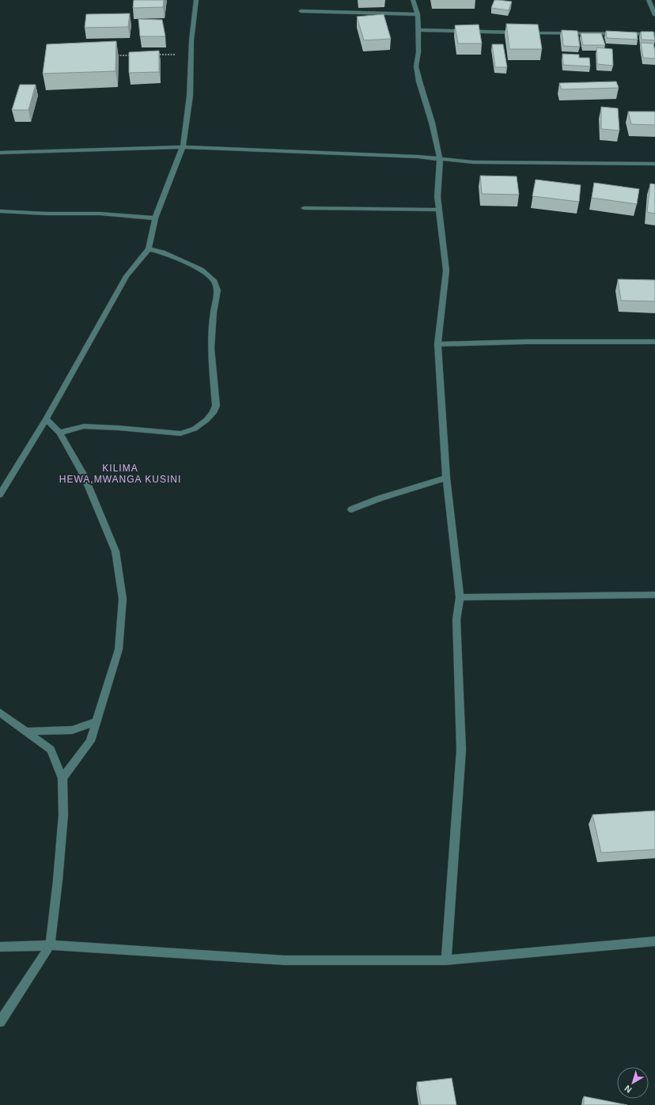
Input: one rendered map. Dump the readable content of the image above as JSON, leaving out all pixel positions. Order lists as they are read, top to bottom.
{
  "districts": ["KILIMA HEWA,MWANGA KUSINI"],
  "north": "bottom left"
}
